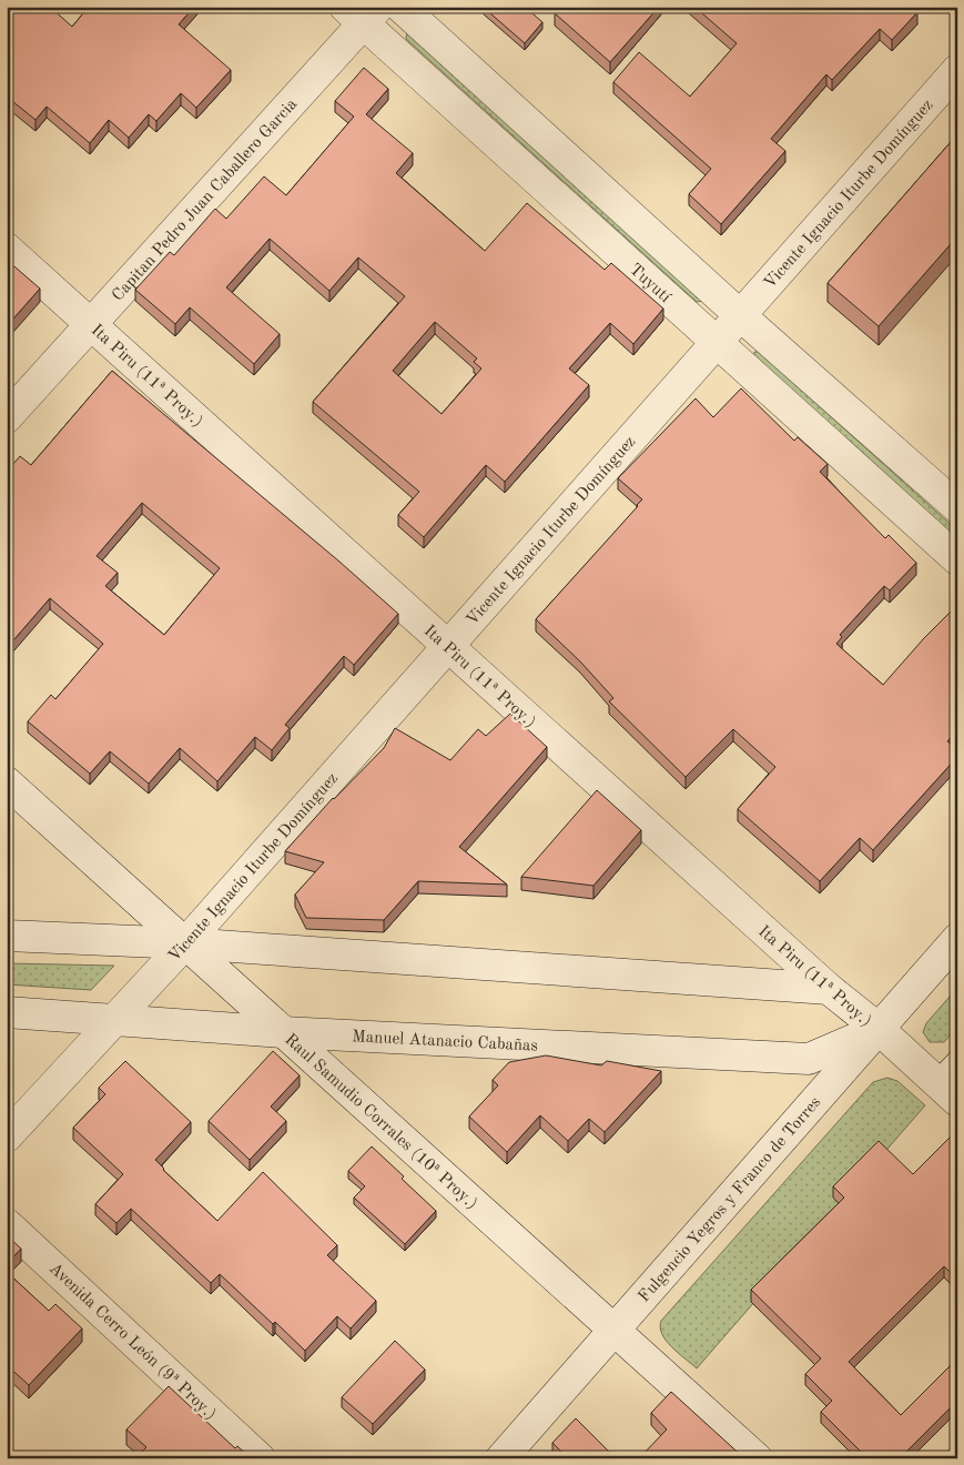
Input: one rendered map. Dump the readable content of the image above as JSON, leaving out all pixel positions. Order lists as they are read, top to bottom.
{
  "streets": {
    "street": [
      "Vicente Ignacio Iturbe Domínguez",
      "Capitan Pedro Juan Caballero Garcia",
      "Tuyutí",
      "Ita Piru (11ª Proy.)",
      "Manuel Atanacio Cabañas",
      "Raul Samudio Corrales (10ª Proy.)",
      "Fulgencio Yegros y Franco de Torres",
      "Avenida Cerro León (9ª Proy.)"
    ]
  },
  "crossings": [
    ["Vicente Ignacio Iturbe Domínguez", "Tuyutí"],
    ["Vicente Ignacio Iturbe Domínguez", "Ita Piru (11ª Proy.)"],
    ["Vicente Ignacio Iturbe Domínguez", "Manuel Atanacio Cabañas"],
    ["Vicente Ignacio Iturbe Domínguez", "Raul Samudio Corrales (10ª Proy.)"],
    ["Capitan Pedro Juan Caballero Garcia", "Tuyutí"],
    ["Capitan Pedro Juan Caballero Garcia", "Ita Piru (11ª Proy.)"],
    ["Ita Piru (11ª Proy.)", "Manuel Atanacio Cabañas"],
    ["Ita Piru (11ª Proy.)", "Fulgencio Yegros y Franco de Torres"],
    ["Manuel Atanacio Cabañas", "Raul Samudio Corrales (10ª Proy.)"],
    ["Manuel Atanacio Cabañas", "Fulgencio Yegros y Franco de Torres"],
    ["Raul Samudio Corrales (10ª Proy.)", "Fulgencio Yegros y Franco de Torres"]
  ]
}
